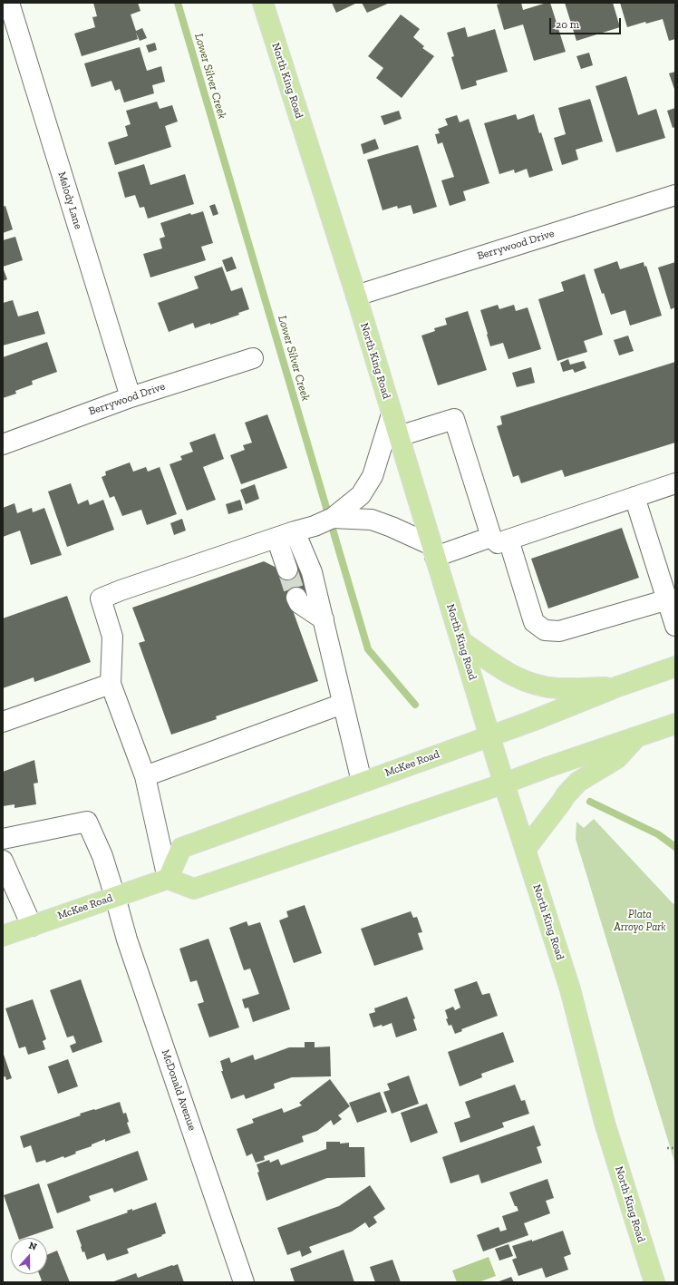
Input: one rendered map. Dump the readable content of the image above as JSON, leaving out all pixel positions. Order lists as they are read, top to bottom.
{
  "streets": {
    "main road": ["North King Road", "McKee Road"],
    "street": ["Melody Lane", "Berrywood Drive", "McDonald Avenue"]
  },
  "crossings": [
    ["North King Road", "Berrywood Drive"],
    ["North King Road", "McKee Road"],
    ["Melody Lane", "Berrywood Drive"],
    ["McKee Road", "McDonald Avenue"]
  ],
  "water": ["Lower Silver Creek"],
  "parks": ["Plata Arroyo Park"],
  "scale_bar": "20 m",
  "north": "top"
}
